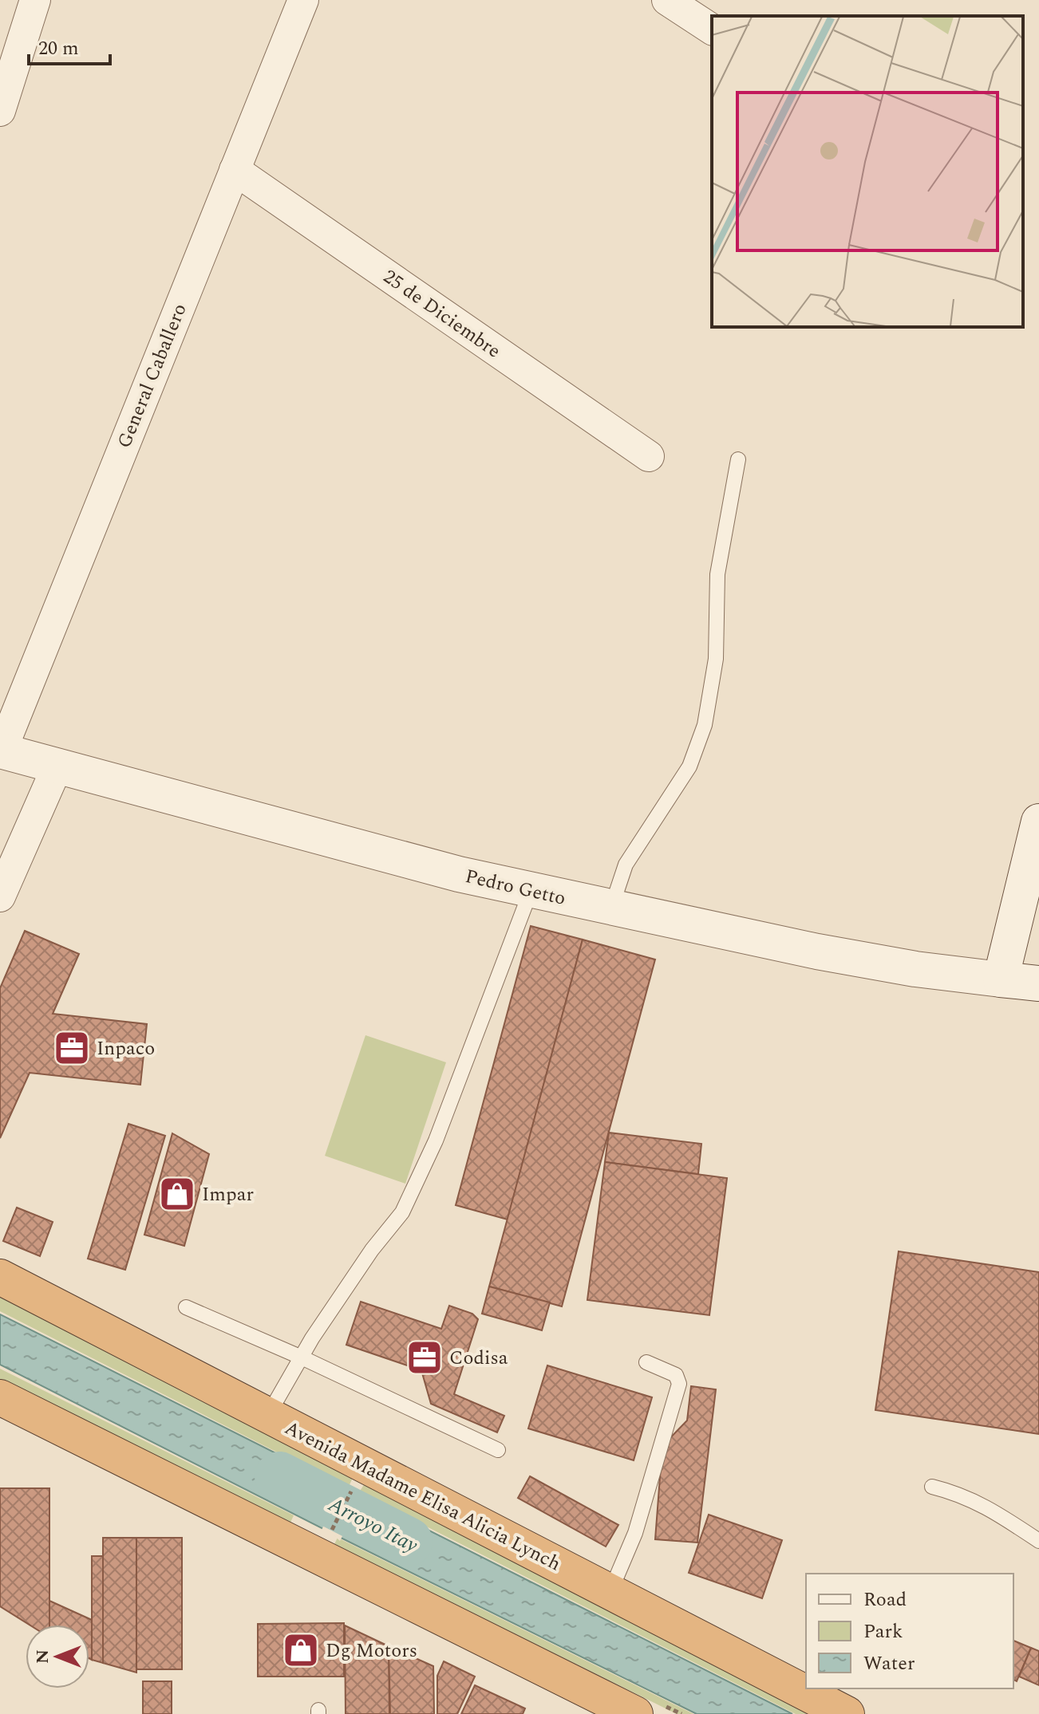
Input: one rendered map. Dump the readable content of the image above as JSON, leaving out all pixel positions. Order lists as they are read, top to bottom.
{
  "streets": {
    "highway": ["Avenida Madame Elisa Alicia Lynch"],
    "street": ["25 de Diciembre", "General Caballero", "Pedro Getto"]
  },
  "crossings": [
    ["25 de Diciembre", "General Caballero"],
    ["General Caballero", "Pedro Getto"]
  ],
  "water": ["Arroyo Itay"],
  "places": {
    "office": ["Inpaco", "Codisa"],
    "shop": ["Impar", "Dg Motors"]
  },
  "legend": ["Road", "Park", "Water"],
  "scale_bar": "20 m",
  "north": "left"
}
